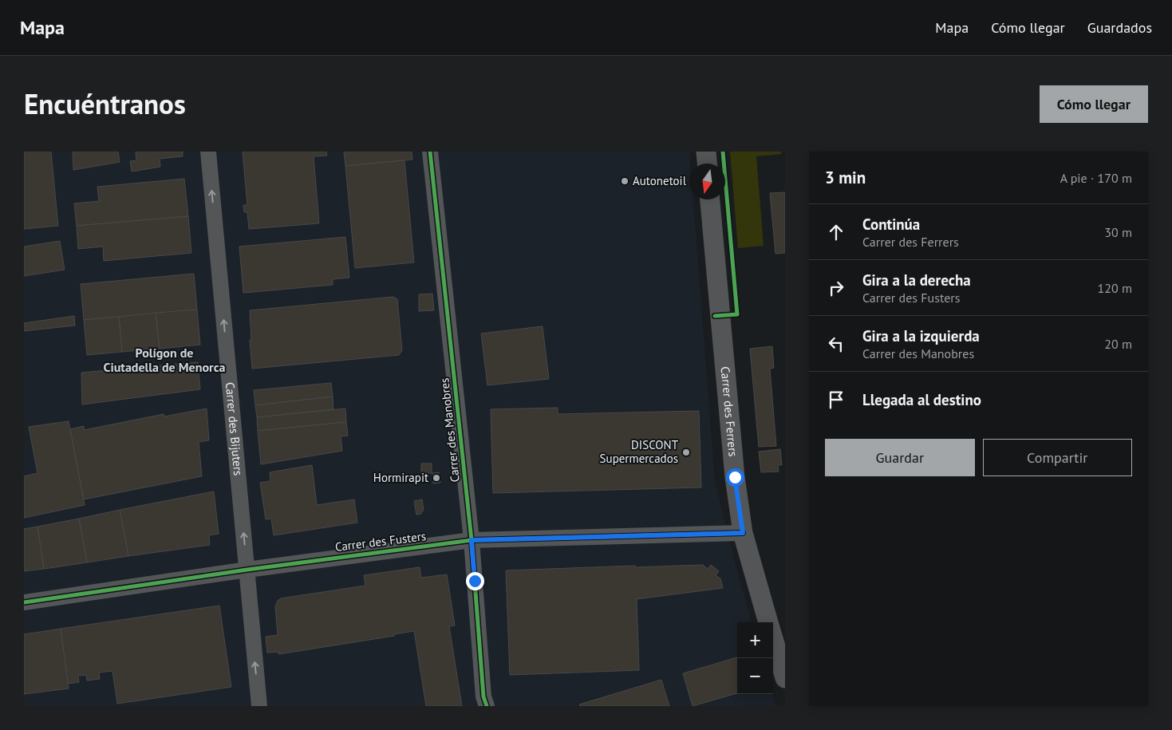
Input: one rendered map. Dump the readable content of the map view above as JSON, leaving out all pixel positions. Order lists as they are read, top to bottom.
{
  "streets": {
    "street": [
      "Carrer des Ferrers",
      "Carrer des Bijuters",
      "Carrer des Manobres",
      "Carrer des Fusters"
    ]
  },
  "crossings": [
    ["Carrer des Ferrers", "Carrer des Fusters"],
    ["Carrer des Bijuters", "Carrer des Fusters"],
    ["Carrer des Manobres", "Carrer des Fusters"]
  ],
  "one_way": ["Carrer des Bijuters"],
  "districts": ["Polígon de Ciutadella de Menorca"],
  "places": ["Autonetoil", "DISCONT Supermercados", "Hormirapit"],
  "north": "bottom",
  "page": {
    "header": "Mapa",
    "nav": ["Mapa", "Cómo llegar", "Guardados"],
    "title": "Encuéntranos",
    "buttons": [
      "Cómo llegar",
      ["Guardar", "Compartir"]
    ],
    "heading": ["3 min", "A pie · 170 m"],
    "list": [
      ["Continúa", "Carrer des Ferrers", "30 m"],
      ["Gira a la derecha", "Carrer des Fusters", "120 m"],
      ["Gira a la izquierda", "Carrer des Manobres", "20 m"],
      "Llegada al destino"
    ],
    "map_buttons": ["+", "−"]
  }
}
